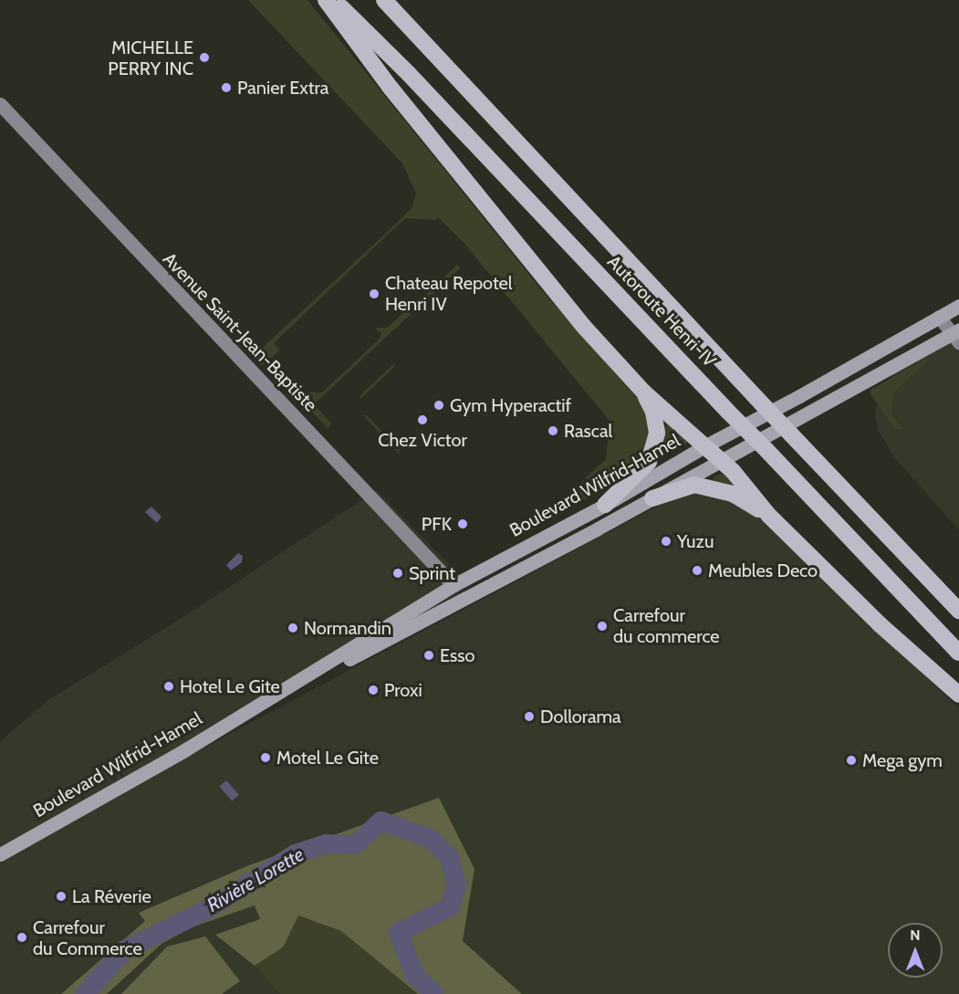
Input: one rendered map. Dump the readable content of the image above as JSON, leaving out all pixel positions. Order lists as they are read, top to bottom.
{
  "streets": {
    "highway": ["Autoroute Henri-IV"],
    "main road": ["Boulevard Wilfrid-Hamel"],
    "street": ["Avenue Saint-Jean-Baptiste"]
  },
  "crossings": [
    ["Avenue Saint-Jean-Baptiste", "Boulevard Wilfrid-Hamel"]
  ],
  "water": ["Rivière Lorette"],
  "places": [
    "MICHELLE PERRY INC",
    "Panier Extra",
    "Chateau Repotel Henri IV",
    "Gym Hyperactif",
    "Chez Victor",
    "Rascal",
    "PFK",
    "Yuzu",
    "Meubles Deco",
    "Sprint",
    "Carrefour du commerce",
    "Normandin",
    "Esso",
    "Hotel Le Gite",
    "Proxi",
    "Dollorama",
    "Motel Le Gite",
    "Mega gym",
    "La Réverie",
    "Carrefour du Commerce"
  ],
  "north": "top"
}
